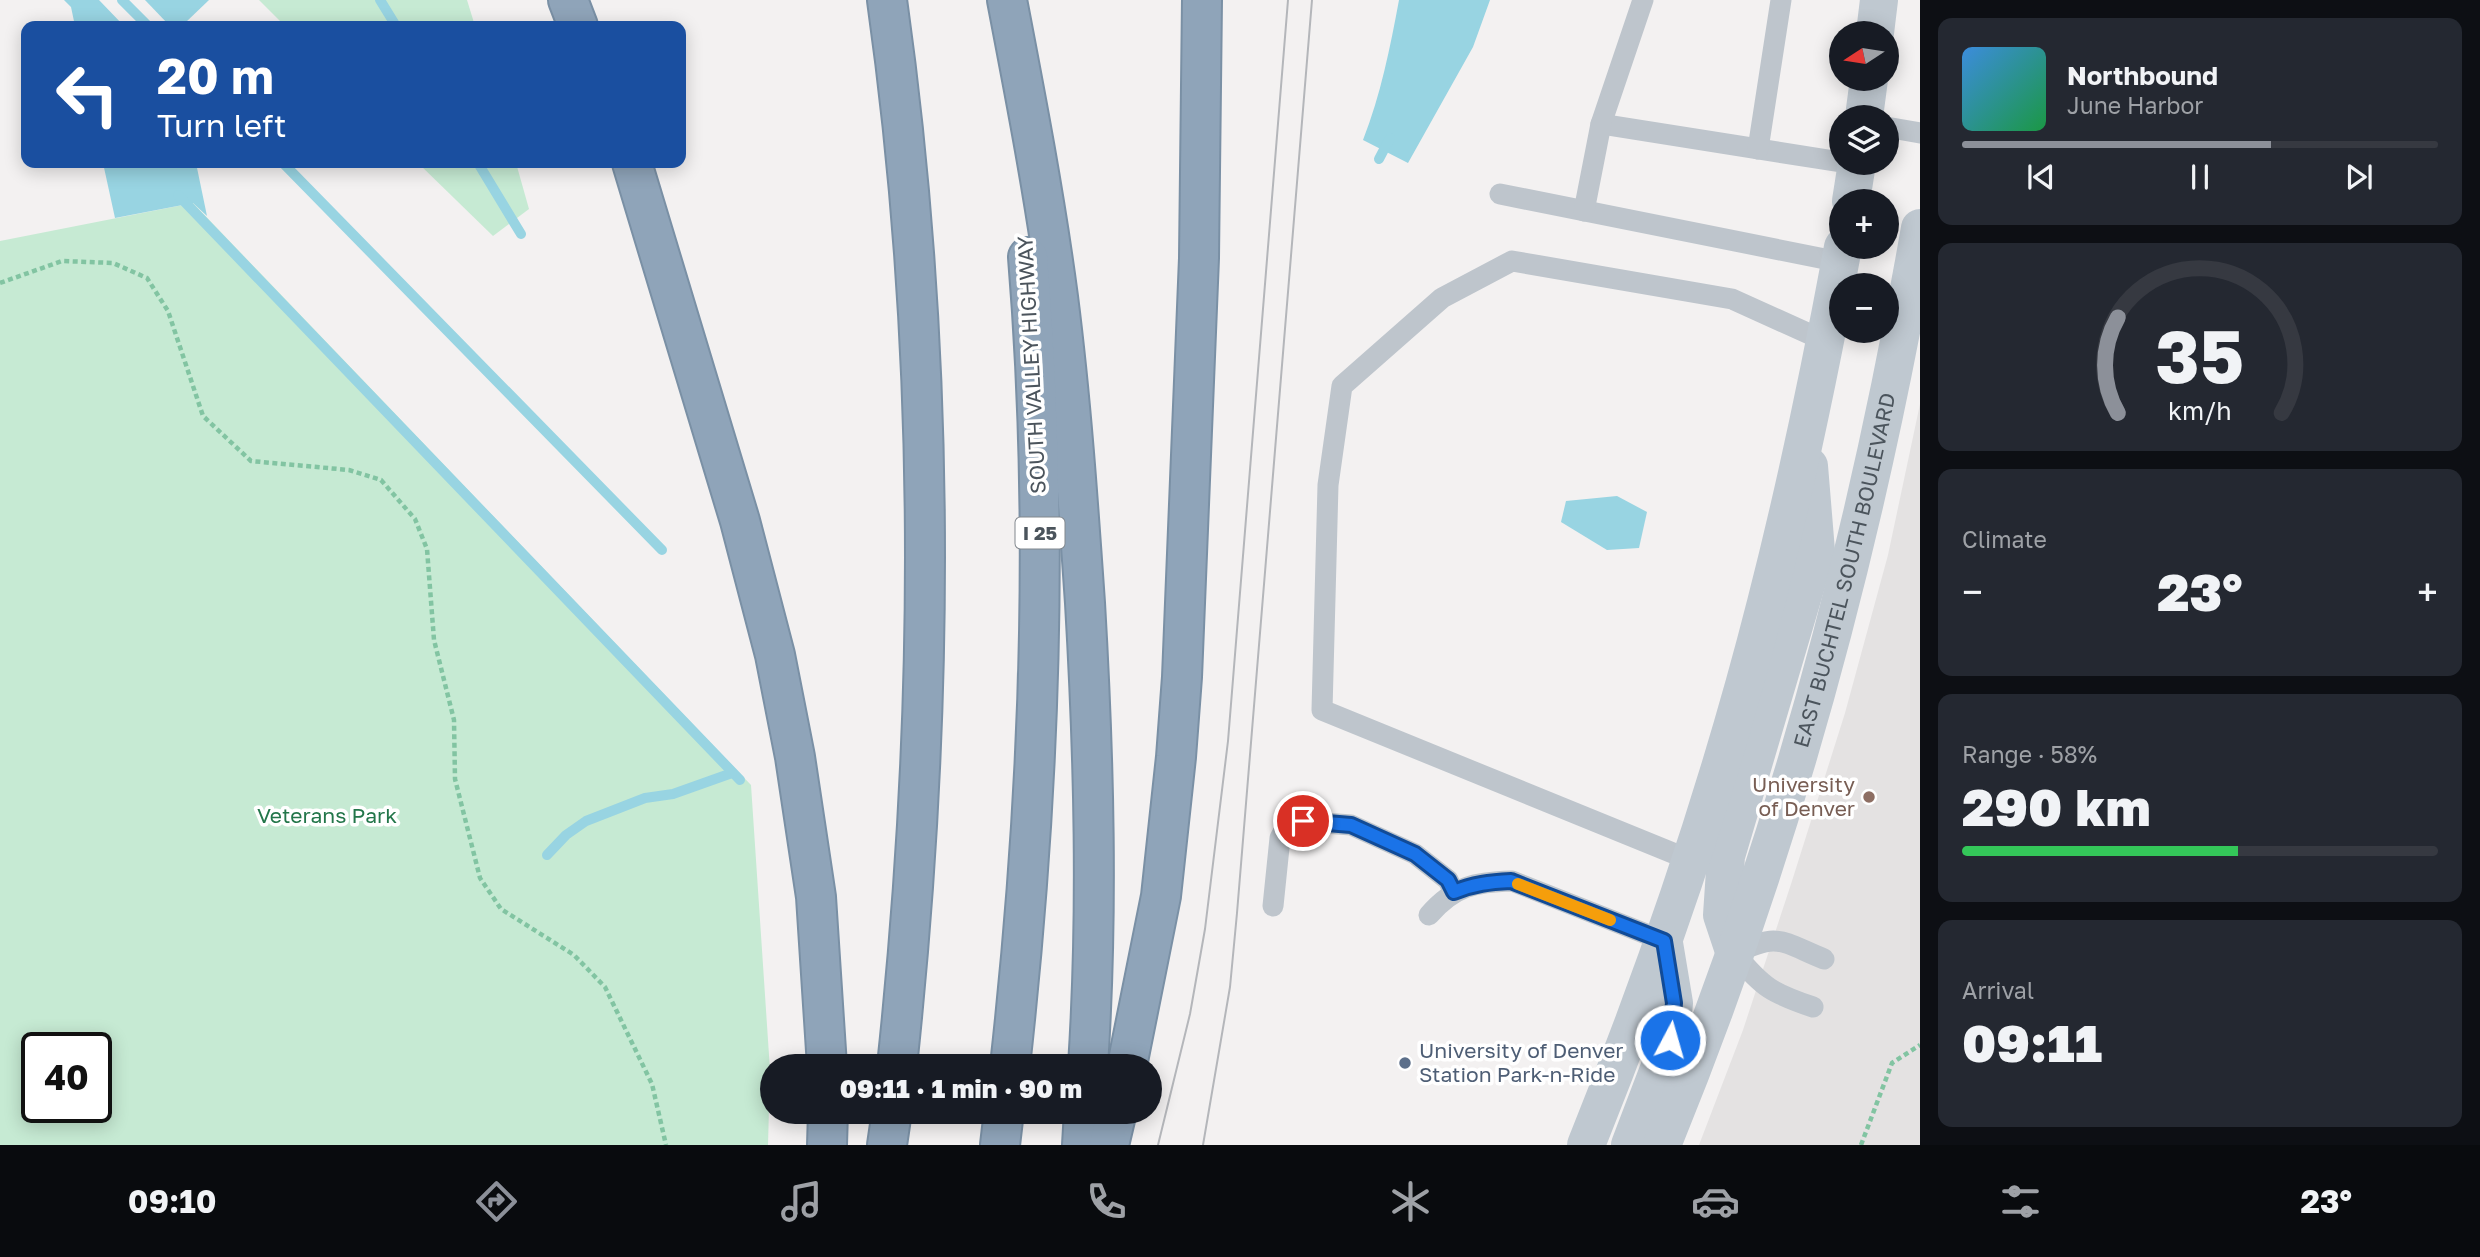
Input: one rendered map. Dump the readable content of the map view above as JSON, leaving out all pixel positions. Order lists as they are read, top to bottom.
{
  "streets": {
    "highway": ["SOUTH VALLEY HIGHWAY", "I 25"],
    "main road": ["EAST BUCHTEL SOUTH BOULEVARD"]
  },
  "parks": ["Veterans Park"],
  "places": ["University of Denver", "University of Denver Station Park-n-Ride"],
  "north": "left",
  "page": {
    "map_buttons": ["+", "−"],
    "turn": ["20 m", "Turn left"],
    "song": ["Northbound", "June Harbor"],
    "tile": [
      "Climate",
      ["Range · 58%", "290 km"],
      ["Arrival", "09:11"]
    ],
    "heat": ["−", "23°", "+"],
    "limit": "40",
    "trip": "09:11 · 1 min · 90 m",
    "tabs": ["09:10", "23°"],
    "gauge": ["35", "km/h"]
  }
}
